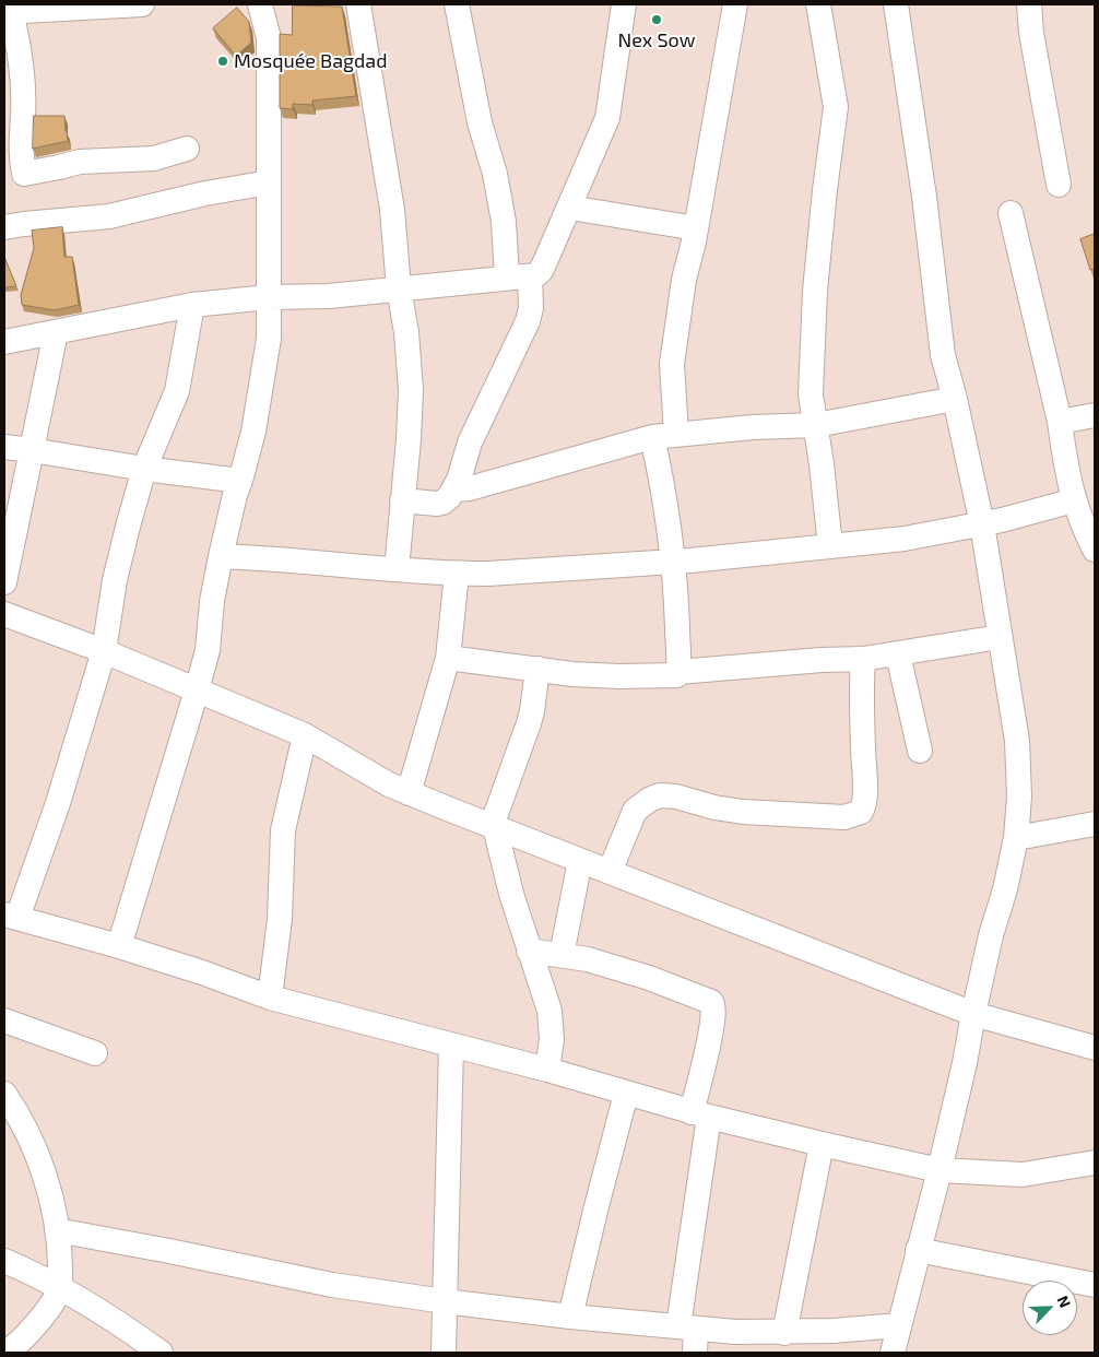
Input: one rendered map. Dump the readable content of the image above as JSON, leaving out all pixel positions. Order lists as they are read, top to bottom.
{
  "places": ["Nex Sow", "Mosquée Bagdad"],
  "north": "top right"
}
